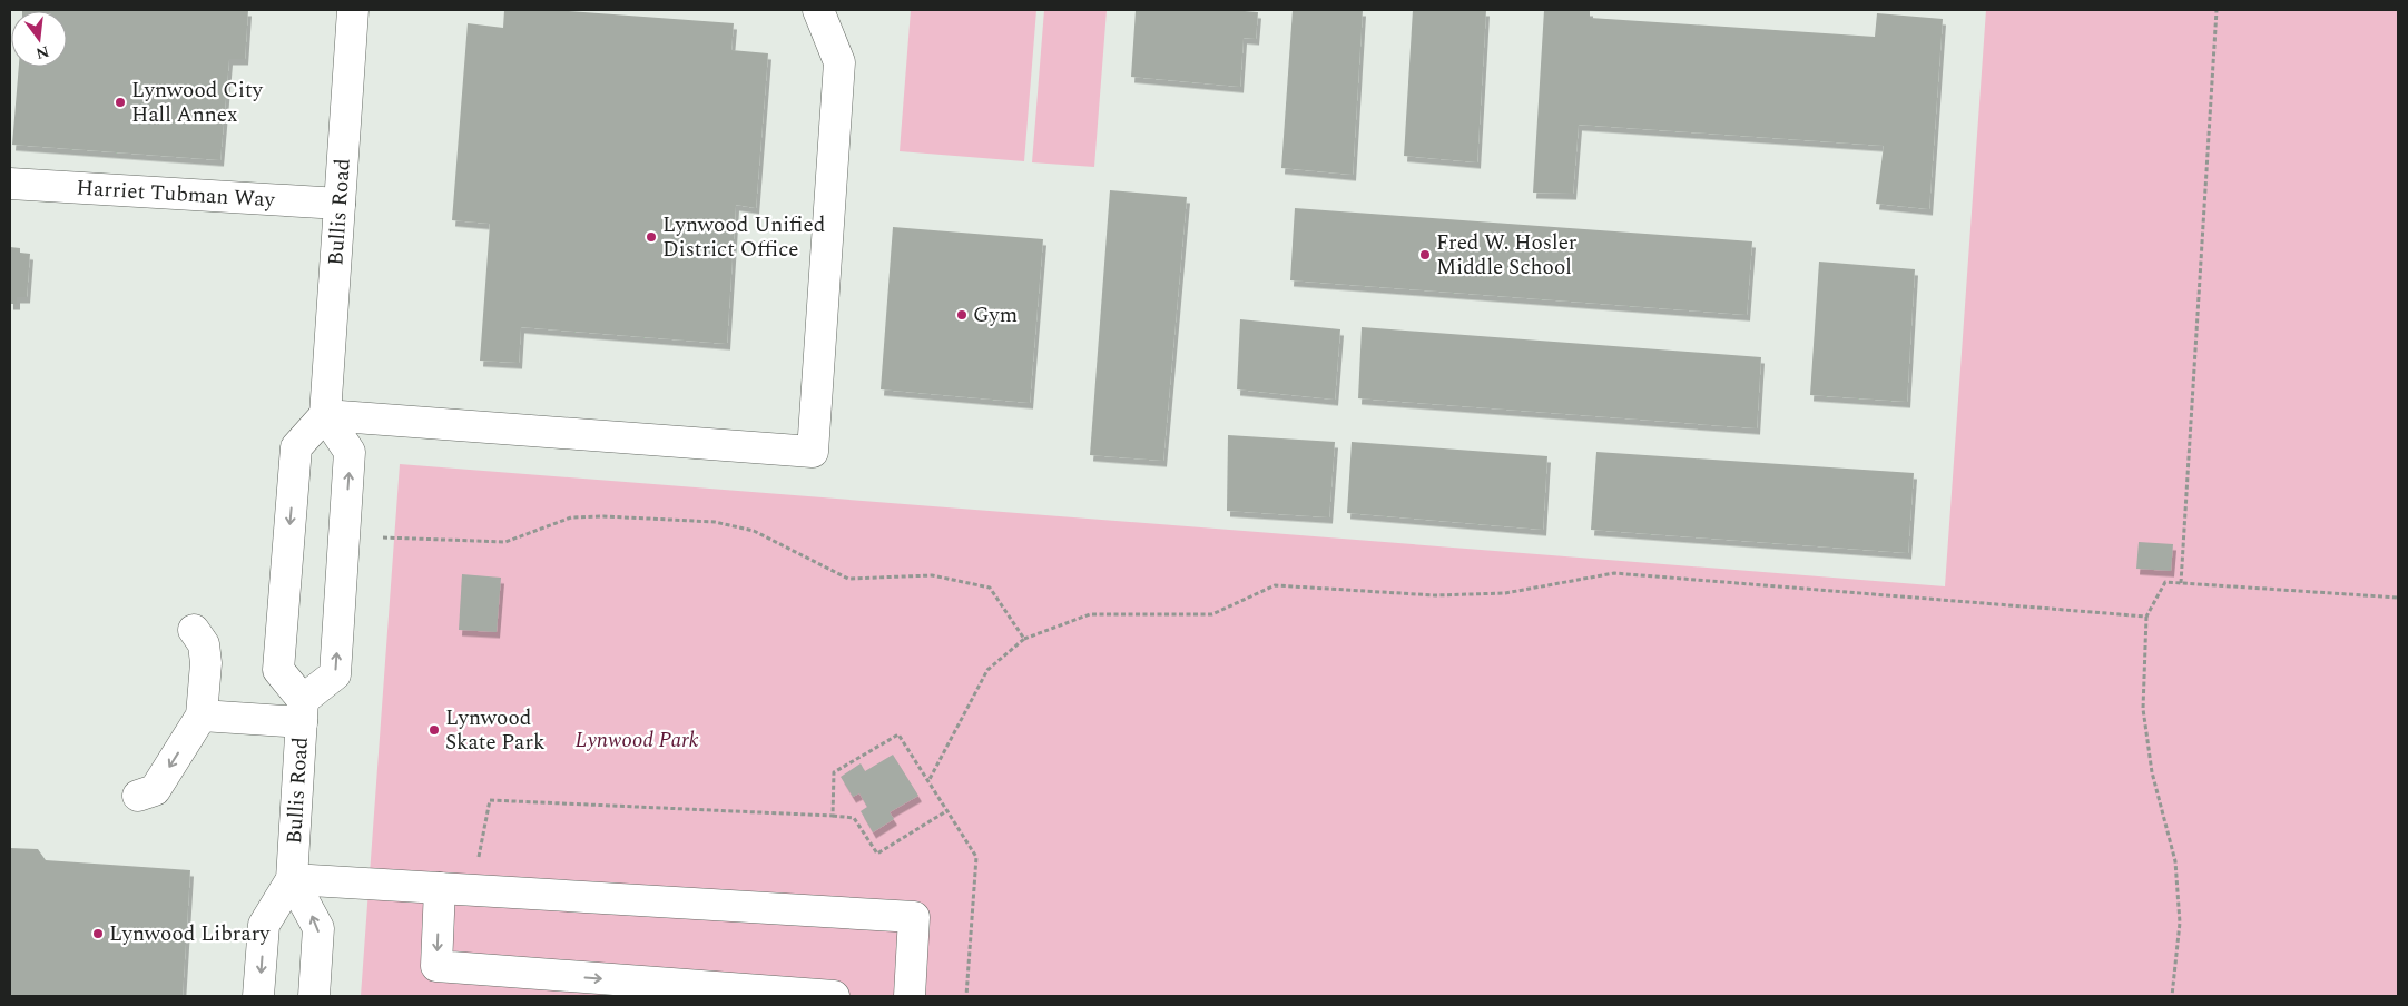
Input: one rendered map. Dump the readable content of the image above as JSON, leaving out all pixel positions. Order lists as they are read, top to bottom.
{
  "streets": {
    "street": ["Harriet Tubman Way", "Bullis Road"]
  },
  "crossings": [
    ["Harriet Tubman Way", "Bullis Road"]
  ],
  "parks": ["Lynwood Park"],
  "places": [
    "Lynwood City Hall Annex",
    "Lynwood Unified District Office",
    "Fred W. Hosler Middle School",
    "Gym",
    "Lynwood Skate Park",
    "Lynwood Library"
  ],
  "north": "bottom"
}
